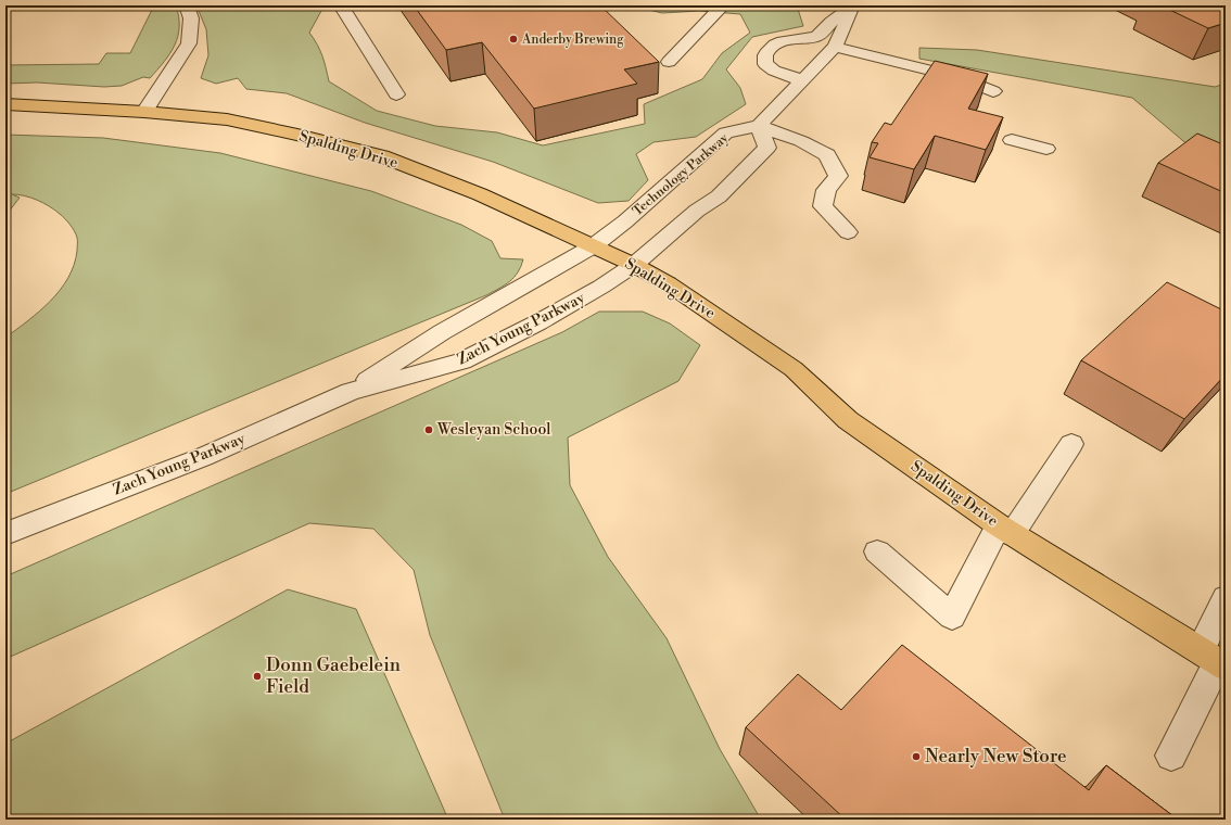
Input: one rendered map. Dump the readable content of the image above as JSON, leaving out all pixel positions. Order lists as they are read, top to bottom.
{
  "streets": {
    "main road": ["Spalding Drive"],
    "street": ["Technology Parkway", "Zach Young Parkway"]
  },
  "crossings": [
    ["Spalding Drive", "Technology Parkway"],
    ["Spalding Drive", "Zach Young Parkway"],
    ["Technology Parkway", "Zach Young Parkway"]
  ],
  "places": [
    "Anderby Brewing",
    "Wesleyan School",
    "Donn Gaebelein Field",
    "Nearly New Store"
  ]
}
